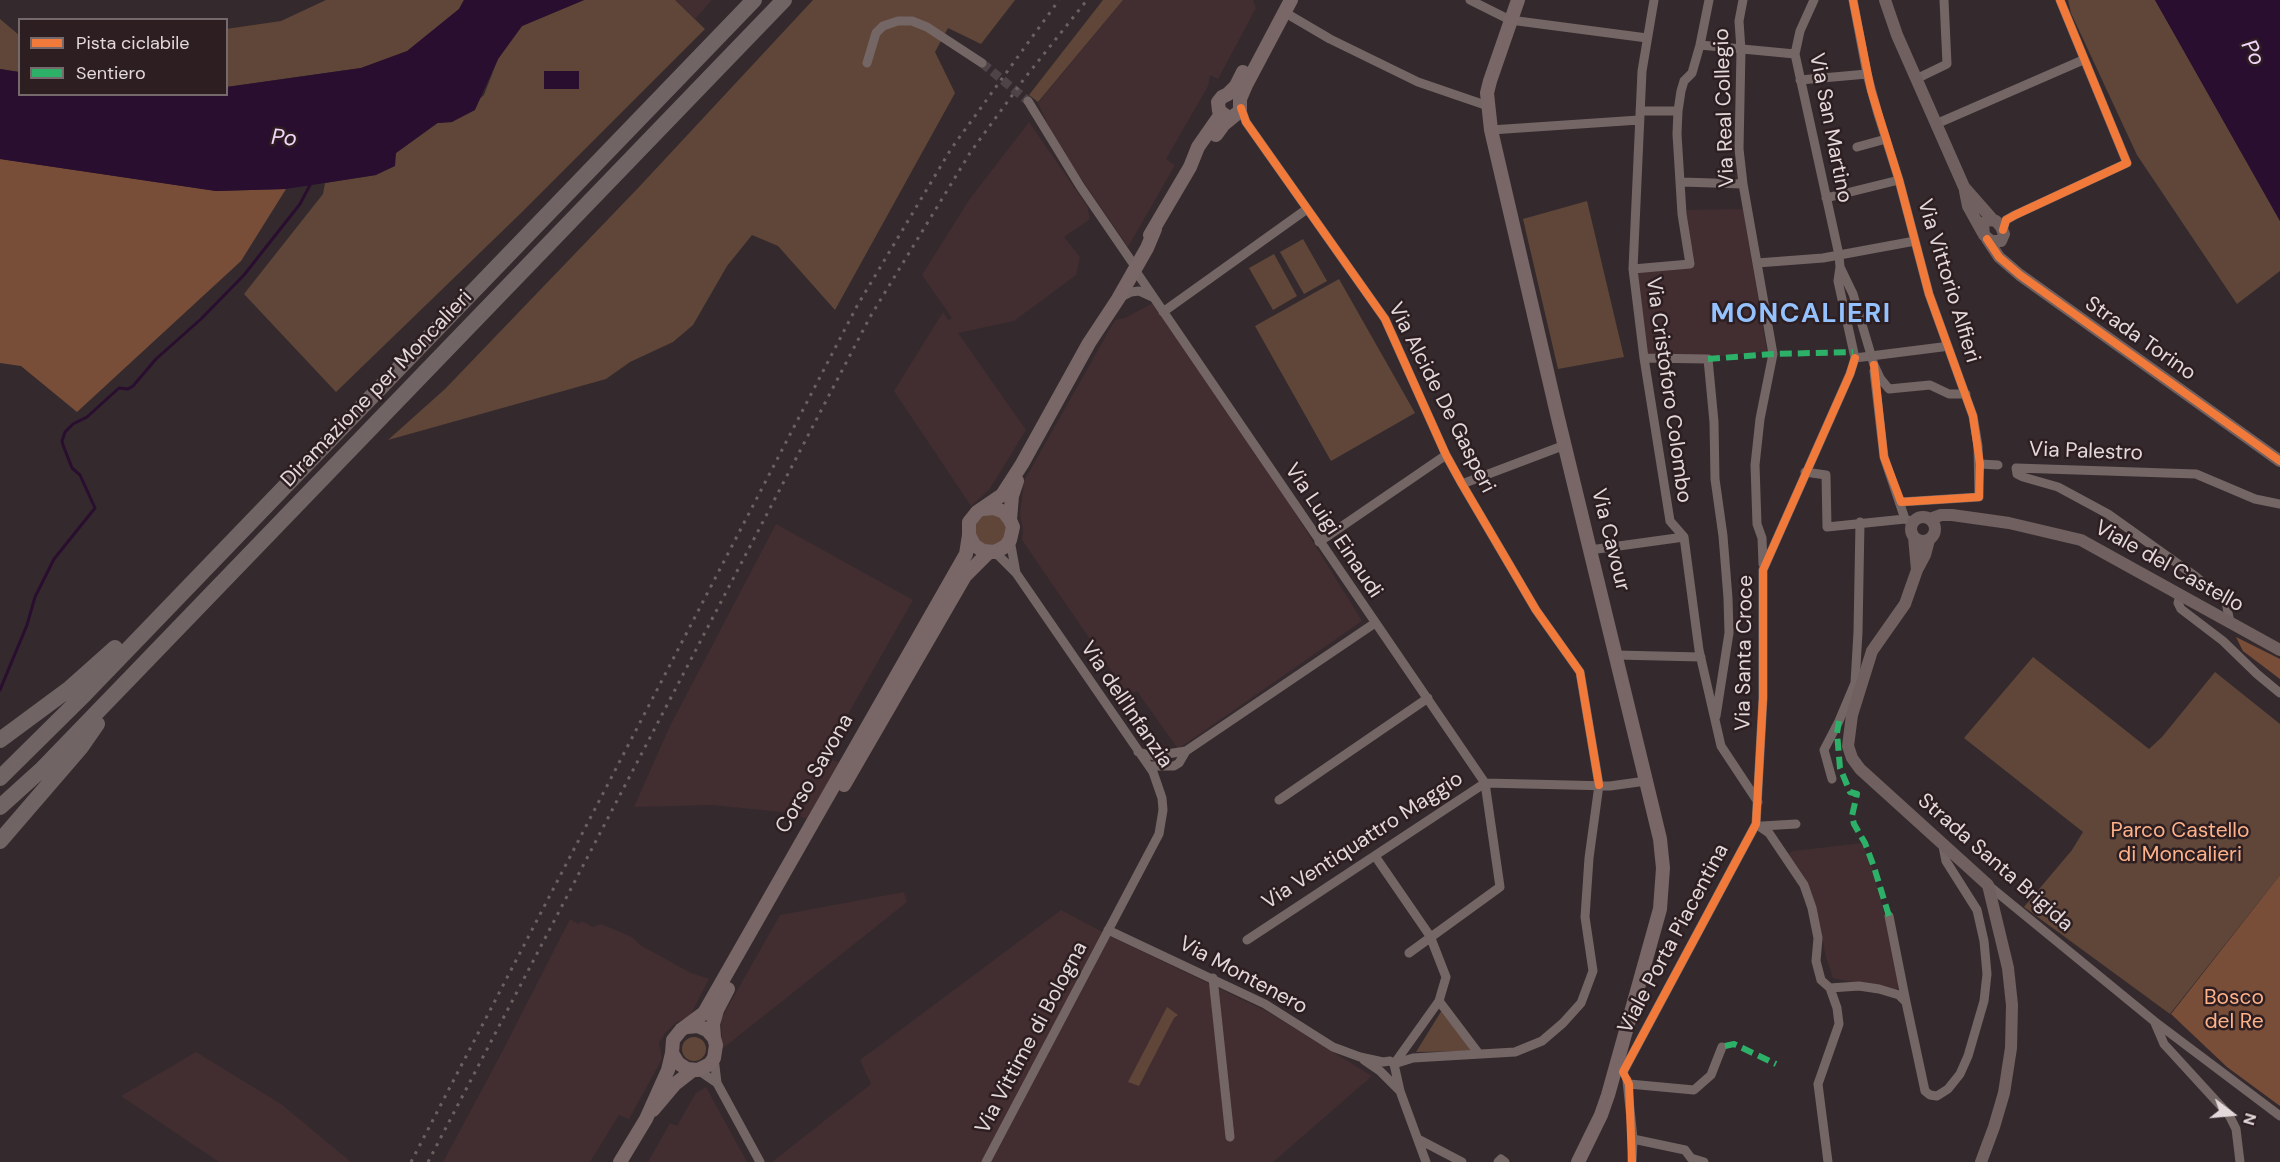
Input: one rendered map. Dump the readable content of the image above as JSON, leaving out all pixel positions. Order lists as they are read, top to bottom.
{
  "streets": {
    "highway": ["Diramazione per Moncalieri"],
    "main road": ["Via Cavour", "Corso Savona"],
    "street": [
      "Via Real Collegio",
      "Via San Martino",
      "Via Vittorio Alfieri",
      "Strada Torino",
      "Via Cristoforo Colombo",
      "Via Alcide De Gasperi",
      "Via Palestro",
      "Via Luigi Einaudi",
      "Viale del Castello",
      "Via Santa Croce",
      "Via dell'Infanzia",
      "Via Ventiquattro Maggio",
      "Strada Santa Brigida",
      "Viale Porta Piacentina",
      "Via Montenero",
      "Via Vittime di Bologna"
    ]
  },
  "crossings": [
    ["Via Real Collegio", "Via Santa Croce"],
    ["Via San Martino", "Via Santa Croce"],
    ["Via Vittorio Alfieri", "Via Palestro"],
    ["Via Cristoforo Colombo", "Via Santa Croce"],
    ["Via Alcide De Gasperi", "Via Ventiquattro Maggio"],
    ["Via Alcide De Gasperi", "Via Montenero"],
    ["Via Palestro", "Viale del Castello"],
    ["Via Luigi Einaudi", "Via Ventiquattro Maggio"],
    ["Via Cavour", "Via Ventiquattro Maggio"],
    ["Via Cavour", "Viale Porta Piacentina"],
    ["Viale del Castello", "Strada Santa Brigida"],
    ["Via Santa Croce", "Viale Porta Piacentina"],
    ["Via dell'Infanzia", "Corso Savona"],
    ["Via dell'Infanzia", "Via Montenero"],
    ["Via dell'Infanzia", "Via Vittime di Bologna"],
    ["Via Montenero", "Via Vittime di Bologna"]
  ],
  "districts": ["MONCALIERI"],
  "water": ["Po"],
  "parks": ["Parco Castello di Moncalieri", "Bosco del Re"],
  "legend": ["Pista ciclabile", "Sentiero"],
  "north": "right"
}
